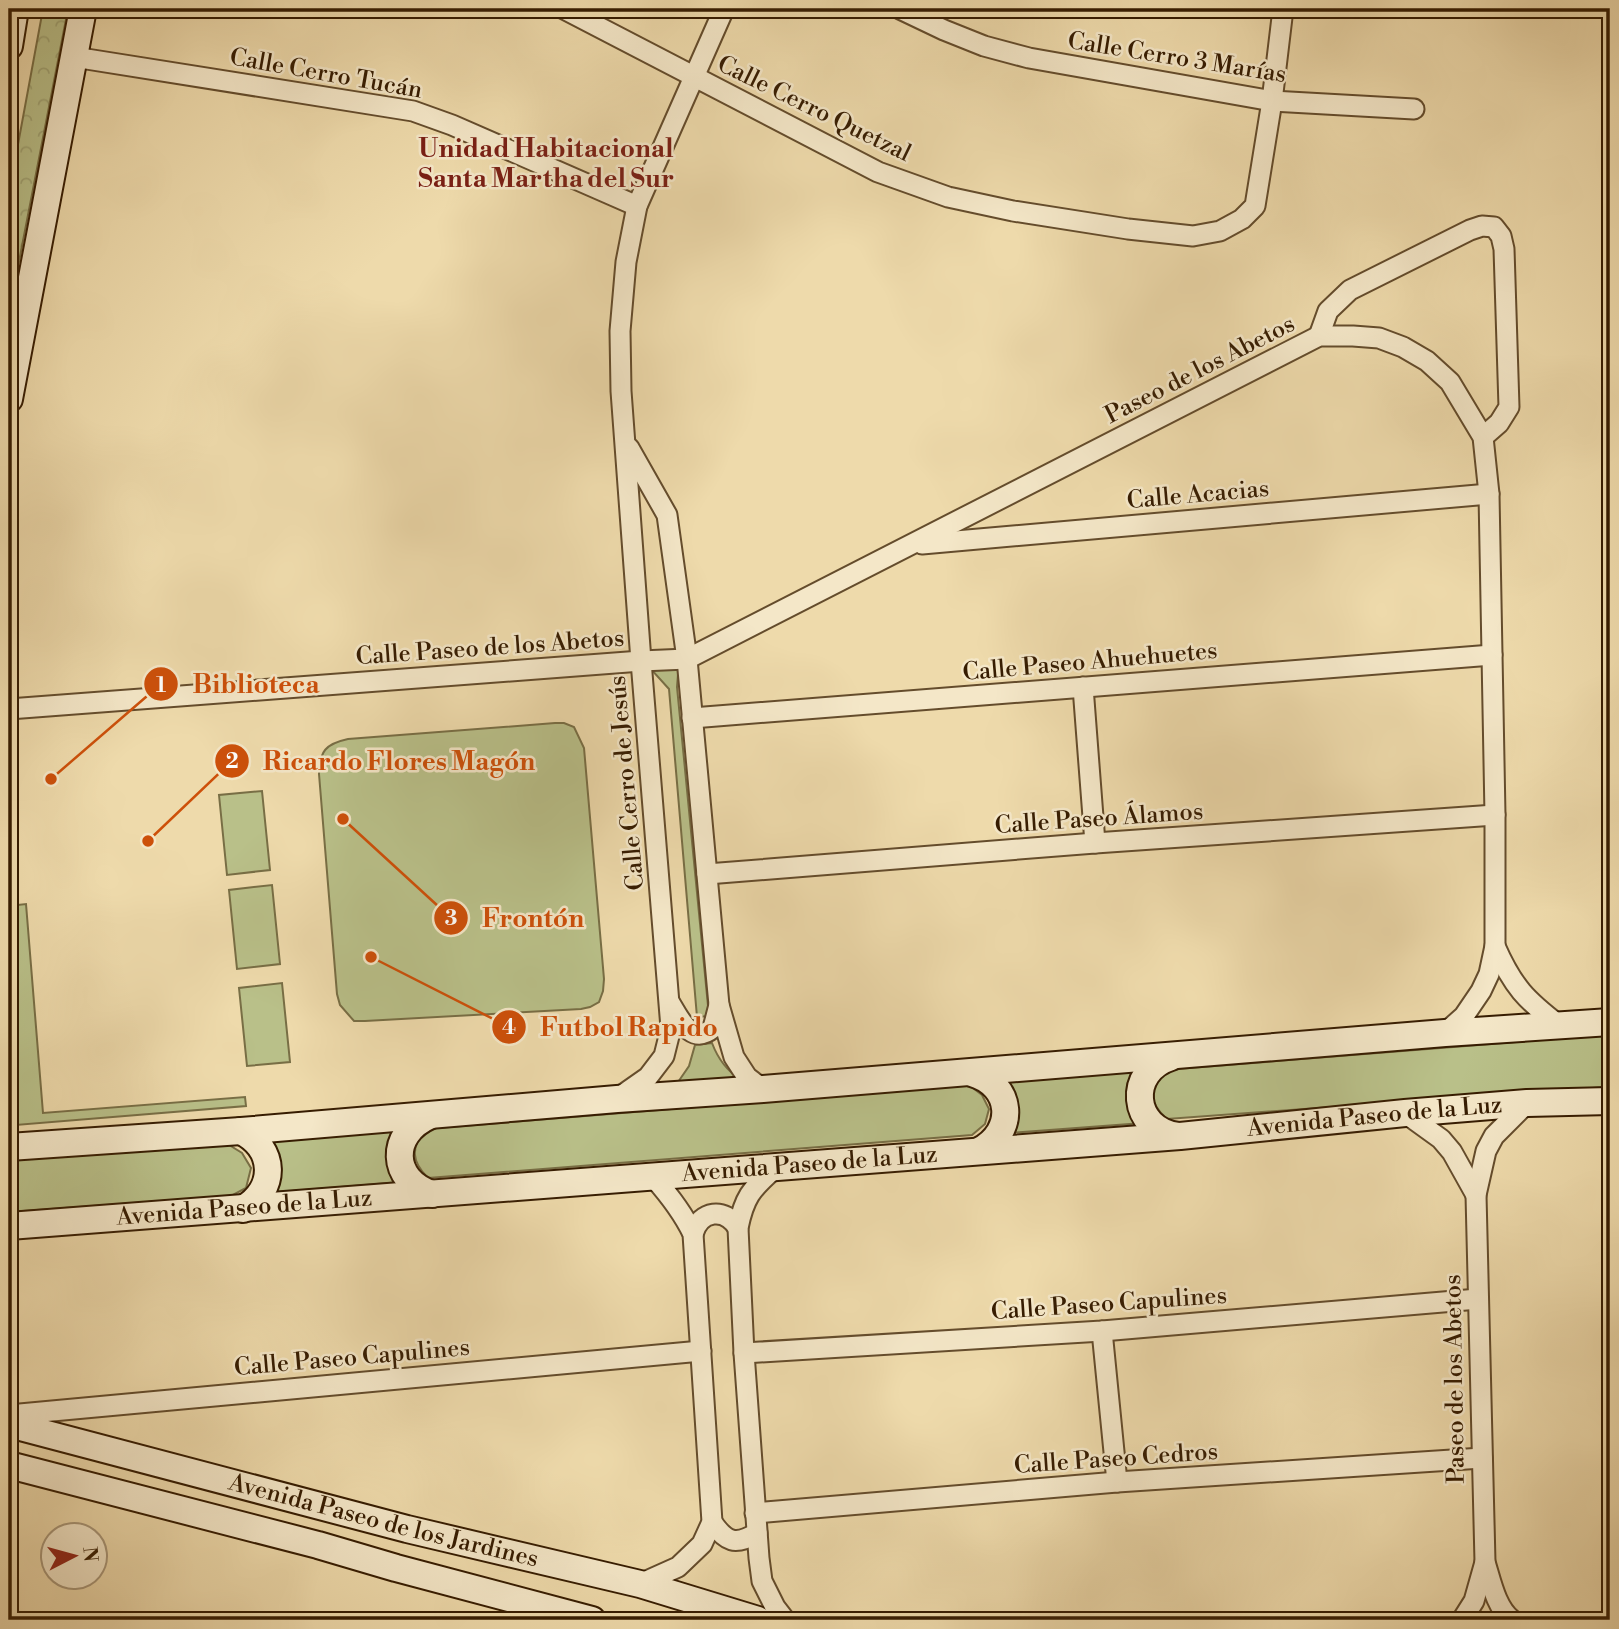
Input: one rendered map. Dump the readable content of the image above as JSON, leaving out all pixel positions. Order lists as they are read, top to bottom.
{
  "streets": {
    "street": [
      "Calle Cerro 3 Marías",
      "Calle Cerro Tucán",
      "Calle Cerro Quetzal",
      "Paseo de los Abetos",
      "Calle Acacias",
      "Calle Paseo de los Abetos",
      "Calle Paseo Ahuehuetes",
      "Calle Cerro de Jesús",
      "Calle Paseo Álamos",
      "Avenida Paseo de la Luz",
      "Calle Paseo Capulines",
      "Calle Paseo Cedros",
      "Avenida Paseo de los Jardines"
    ]
  },
  "crossings": [
    ["Calle Cerro 3 Marías", "Calle Cerro Quetzal"],
    ["Calle Cerro Tucán", "Calle Cerro de Jesús"],
    ["Calle Cerro Quetzal", "Calle Cerro de Jesús"],
    ["Paseo de los Abetos", "Calle Acacias"],
    ["Paseo de los Abetos", "Calle Paseo de los Abetos"],
    ["Paseo de los Abetos", "Calle Paseo Ahuehuetes"],
    ["Paseo de los Abetos", "Calle Cerro de Jesús"],
    ["Paseo de los Abetos", "Calle Paseo Álamos"],
    ["Paseo de los Abetos", "Avenida Paseo de la Luz"],
    ["Paseo de los Abetos", "Calle Paseo Capulines"],
    ["Paseo de los Abetos", "Calle Paseo Cedros"],
    ["Calle Paseo de los Abetos", "Calle Cerro de Jesús"],
    ["Calle Paseo Ahuehuetes", "Calle Cerro de Jesús"],
    ["Calle Cerro de Jesús", "Calle Paseo Álamos"]
  ],
  "districts": ["Unidad Habitacional Santa Martha del Sur"],
  "places": [
    "Biblioteca",
    "Frontón",
    "Ricardo Flores Magón",
    "Futbol Rapido"
  ],
  "north": "right"
}
